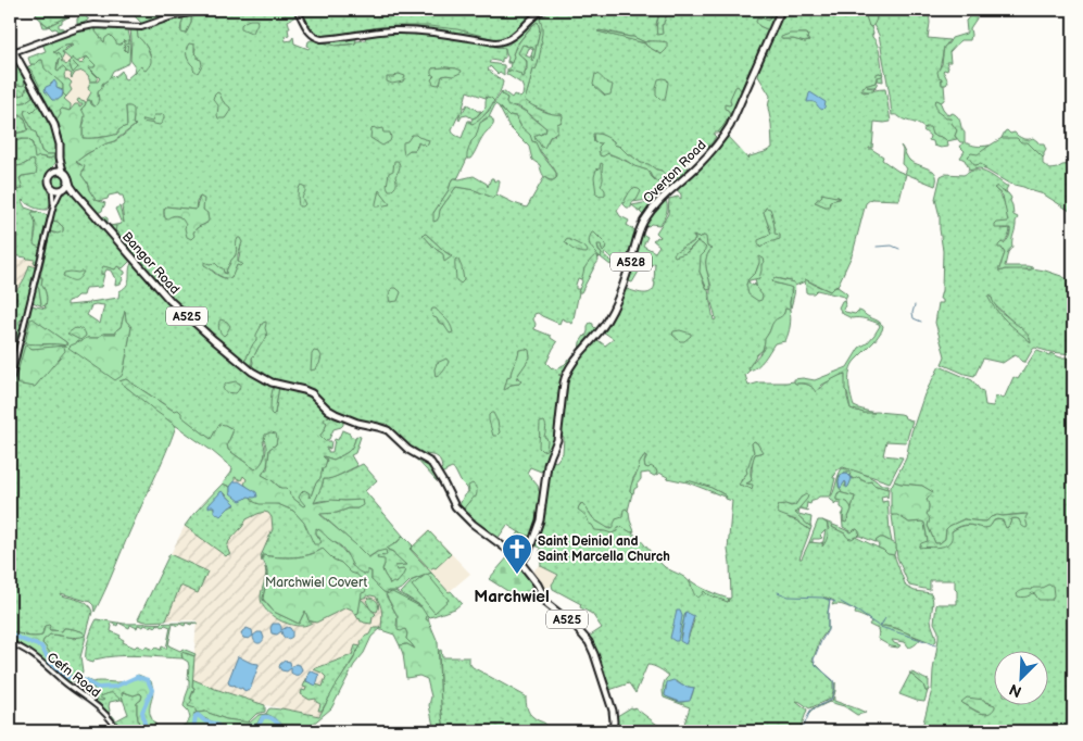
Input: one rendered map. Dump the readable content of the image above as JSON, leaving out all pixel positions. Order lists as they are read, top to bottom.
{
  "streets": {
    "main road": [
      "Overton Road",
      "A528",
      "Bangor Road",
      "A525"
    ],
    "street": ["Cefn Road"]
  },
  "crossings": [
    ["Overton Road", "Bangor Road"],
    ["Overton Road", "A525"],
    ["Bangor Road", "A525"]
  ],
  "districts": ["Marchwiel"],
  "parks": ["Marchwiel Covert"],
  "places": {
    "church": ["Saint Deiniol and Saint Marcella Church"]
  },
  "north": "bottom left"
}
